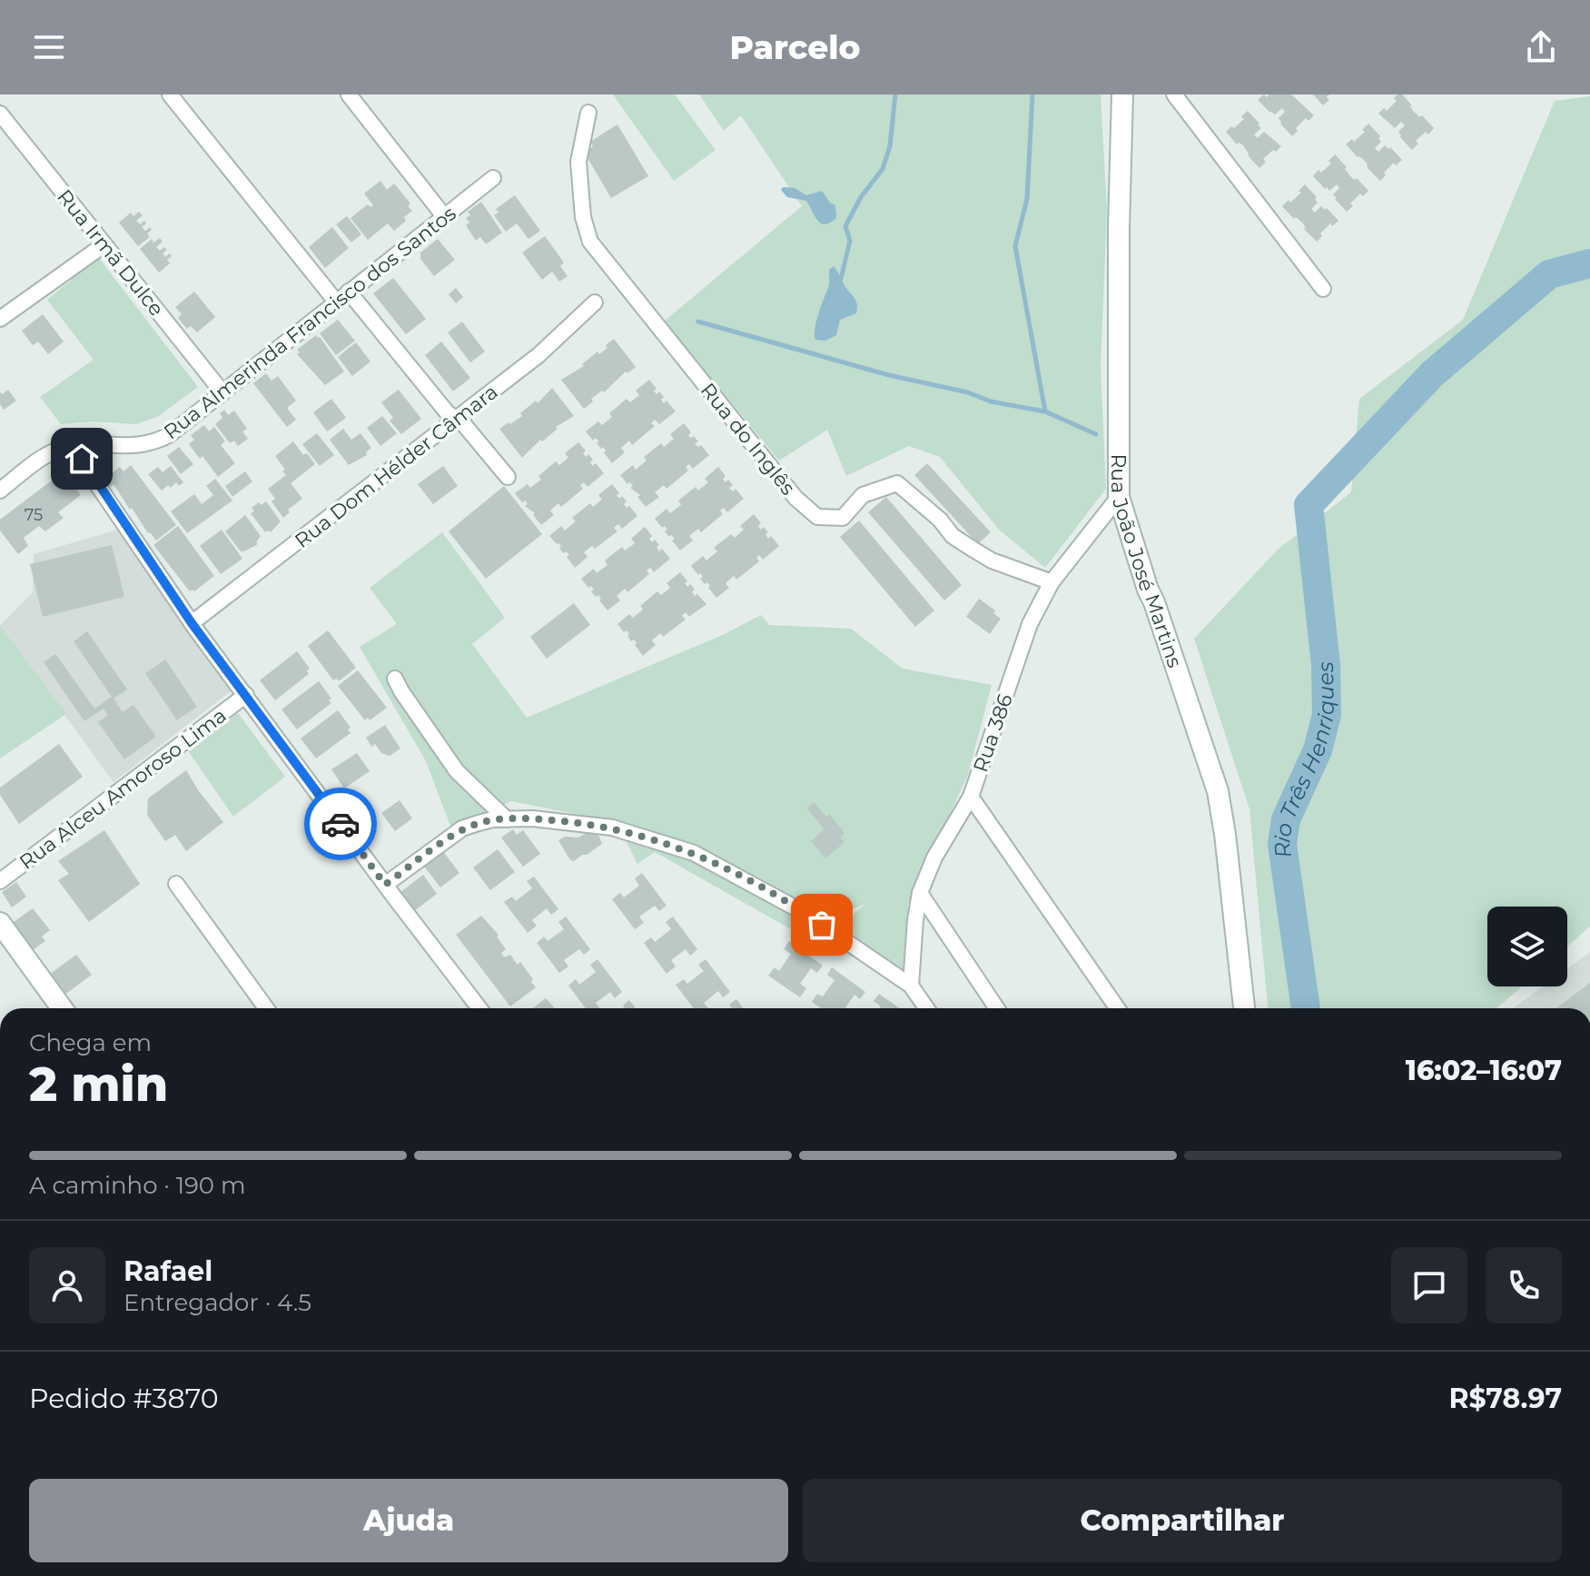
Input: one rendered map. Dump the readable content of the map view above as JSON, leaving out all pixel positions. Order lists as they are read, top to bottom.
{
  "streets": {
    "main road": ["Rua João José Martins"],
    "street": [
      "Rua Irmã Dulce",
      "Rua Almerinda Francisco dos Santos",
      "Rua do Inglês",
      "Rua Dom Hélder Câmara",
      "Rua 386",
      "Rua Alceu Amoroso Lima"
    ]
  },
  "crossings": [
    ["Rua Irmã Dulce", "Rua Almerinda Francisco dos Santos"],
    ["Rua do Inglês", "Rua 386"],
    ["Rua João José Martins", "Rua 386"]
  ],
  "water": ["Rio Três Henriques"],
  "house_numbers": ["75"],
  "page": {
    "header": "Parcelo",
    "heading": ["2 min", "Chega em", "16:02–16:07"],
    "panel": [
      "Rafael",
      "Entregador · 4.5",
      "Pedido #3870",
      "R$78.97"
    ],
    "bar": "A caminho · 190 m",
    "buttons": ["Ajuda", "Compartilhar"]
  }
}
